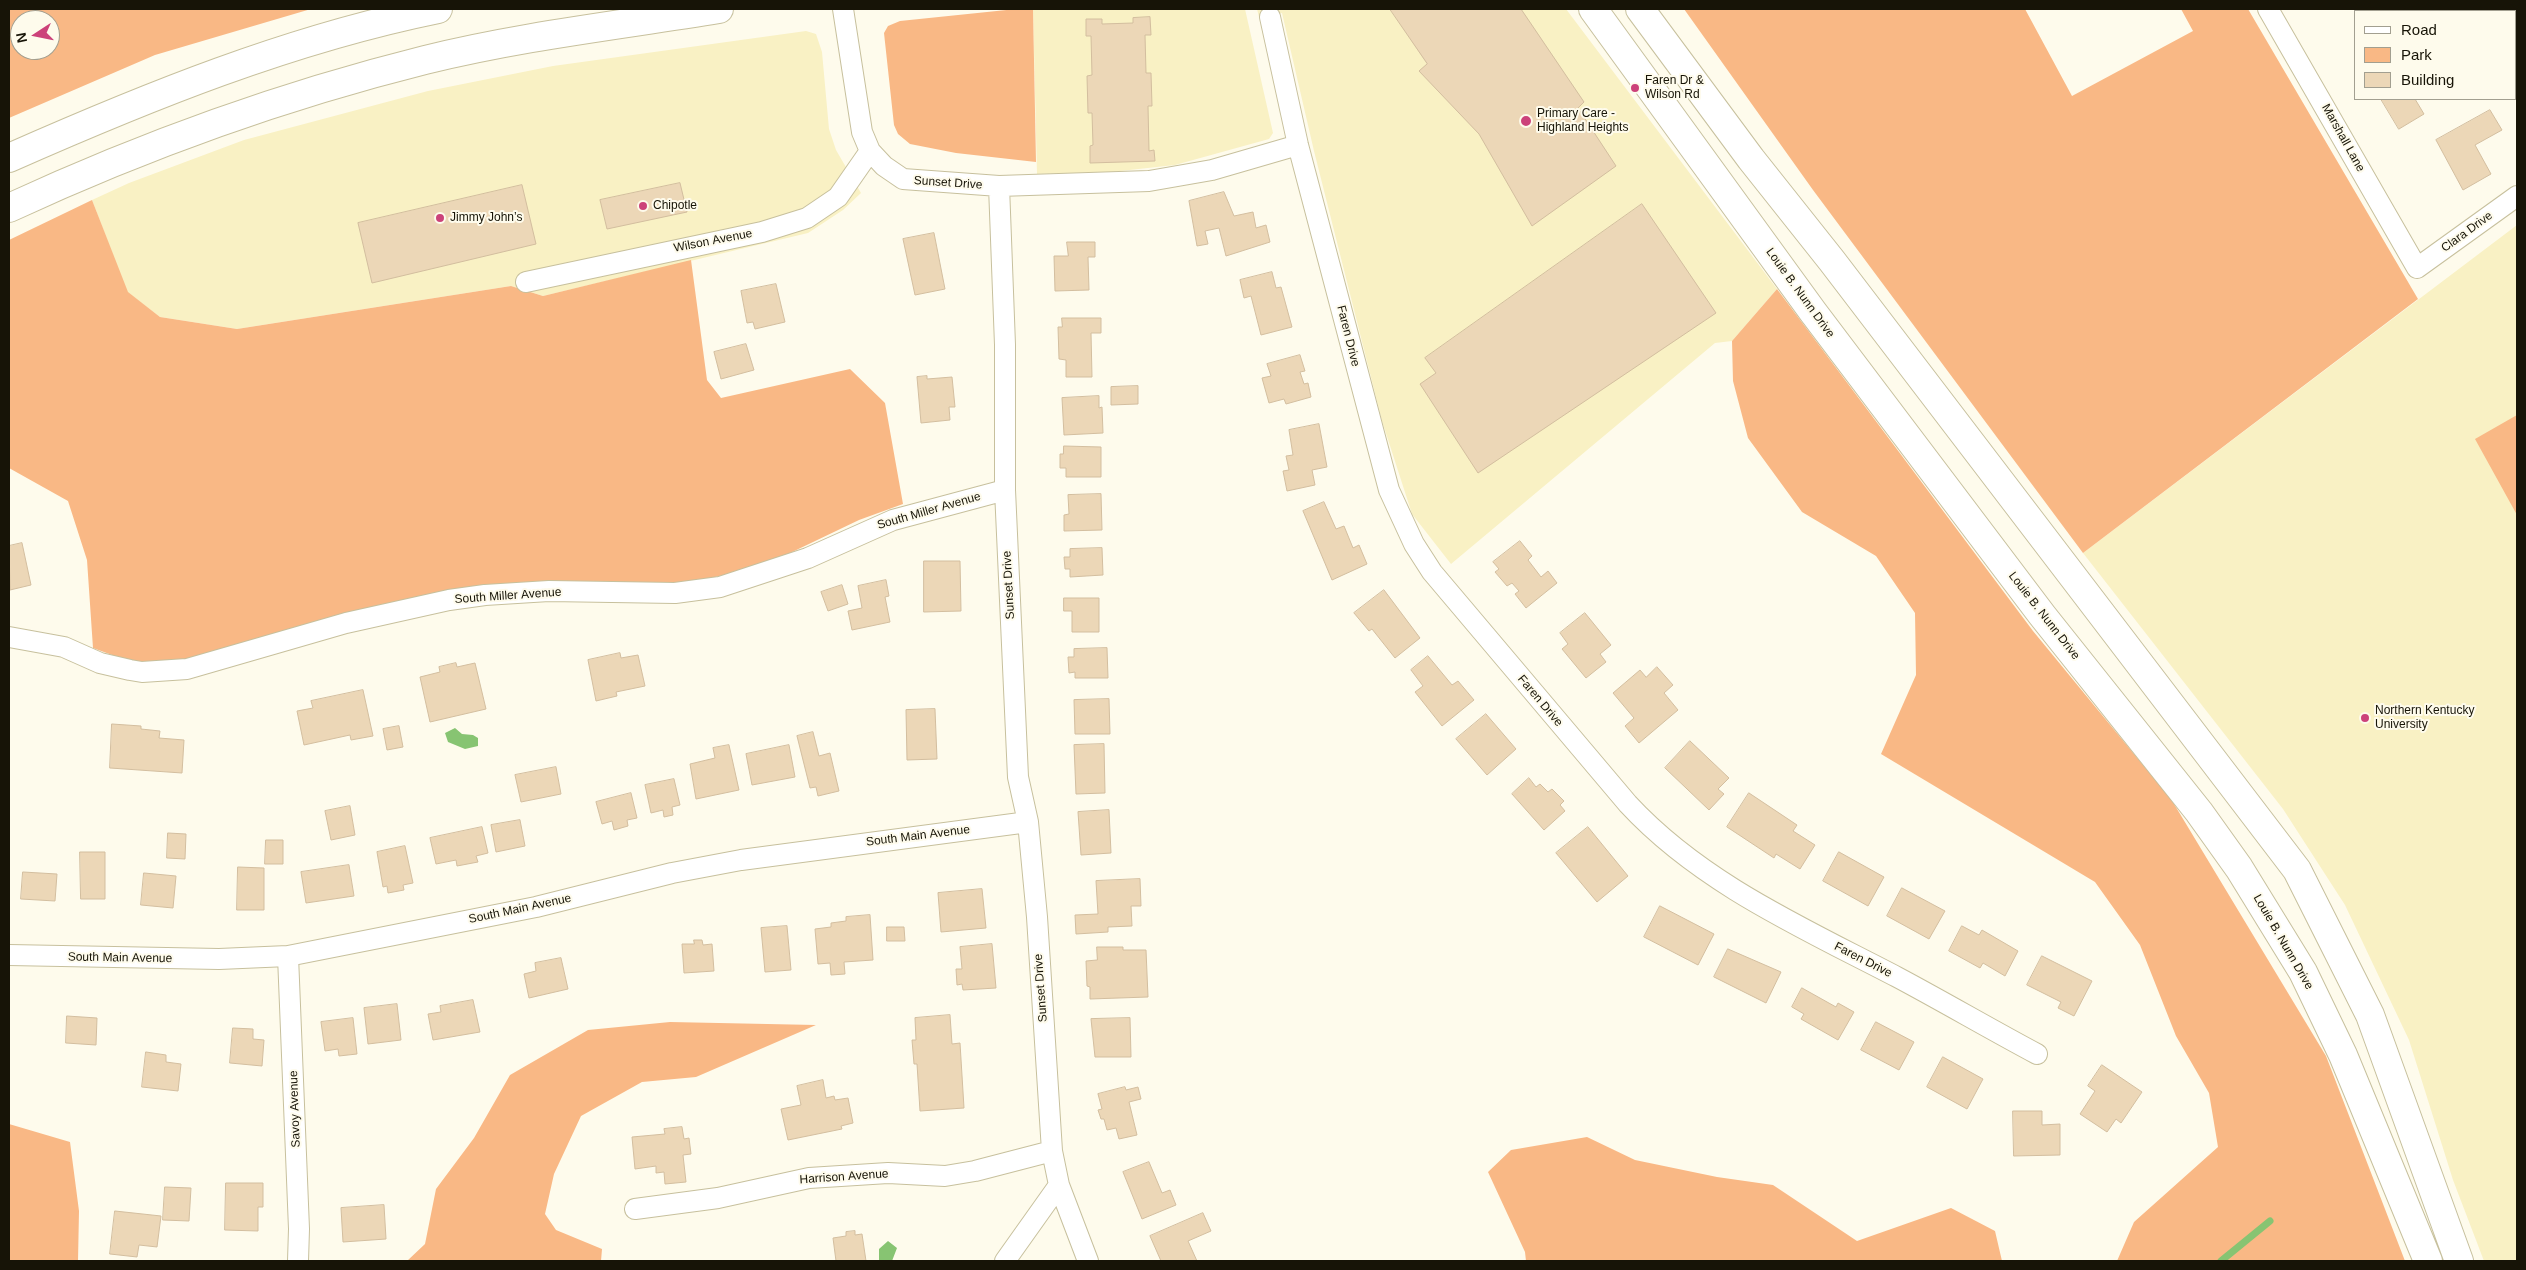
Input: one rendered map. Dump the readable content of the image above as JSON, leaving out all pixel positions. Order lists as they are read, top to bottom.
{
  "streets": {
    "main road": ["Louie B. Nunn Drive"],
    "street": [
      "Marshall Lane",
      "Sunset Drive",
      "Clara Drive",
      "Wilson Avenue",
      "Faren Drive",
      "South Miller Avenue",
      "South Main Avenue",
      "Savoy Avenue",
      "Harrison Avenue"
    ]
  },
  "crossings": [
    ["Marshall Lane", "Clara Drive"],
    ["Sunset Drive", "Wilson Avenue"],
    ["Sunset Drive", "South Miller Avenue"],
    ["Sunset Drive", "South Main Avenue"],
    ["Sunset Drive", "Harrison Avenue"],
    ["South Main Avenue", "Savoy Avenue"]
  ],
  "places": [
    "Faren Dr & Wilson Rd",
    "Primary Care - Highland Heights",
    "Chipotle",
    "Jimmy John’s",
    "Northern Kentucky University"
  ],
  "legend": ["Road", "Park", "Building"],
  "north": "left"
}
